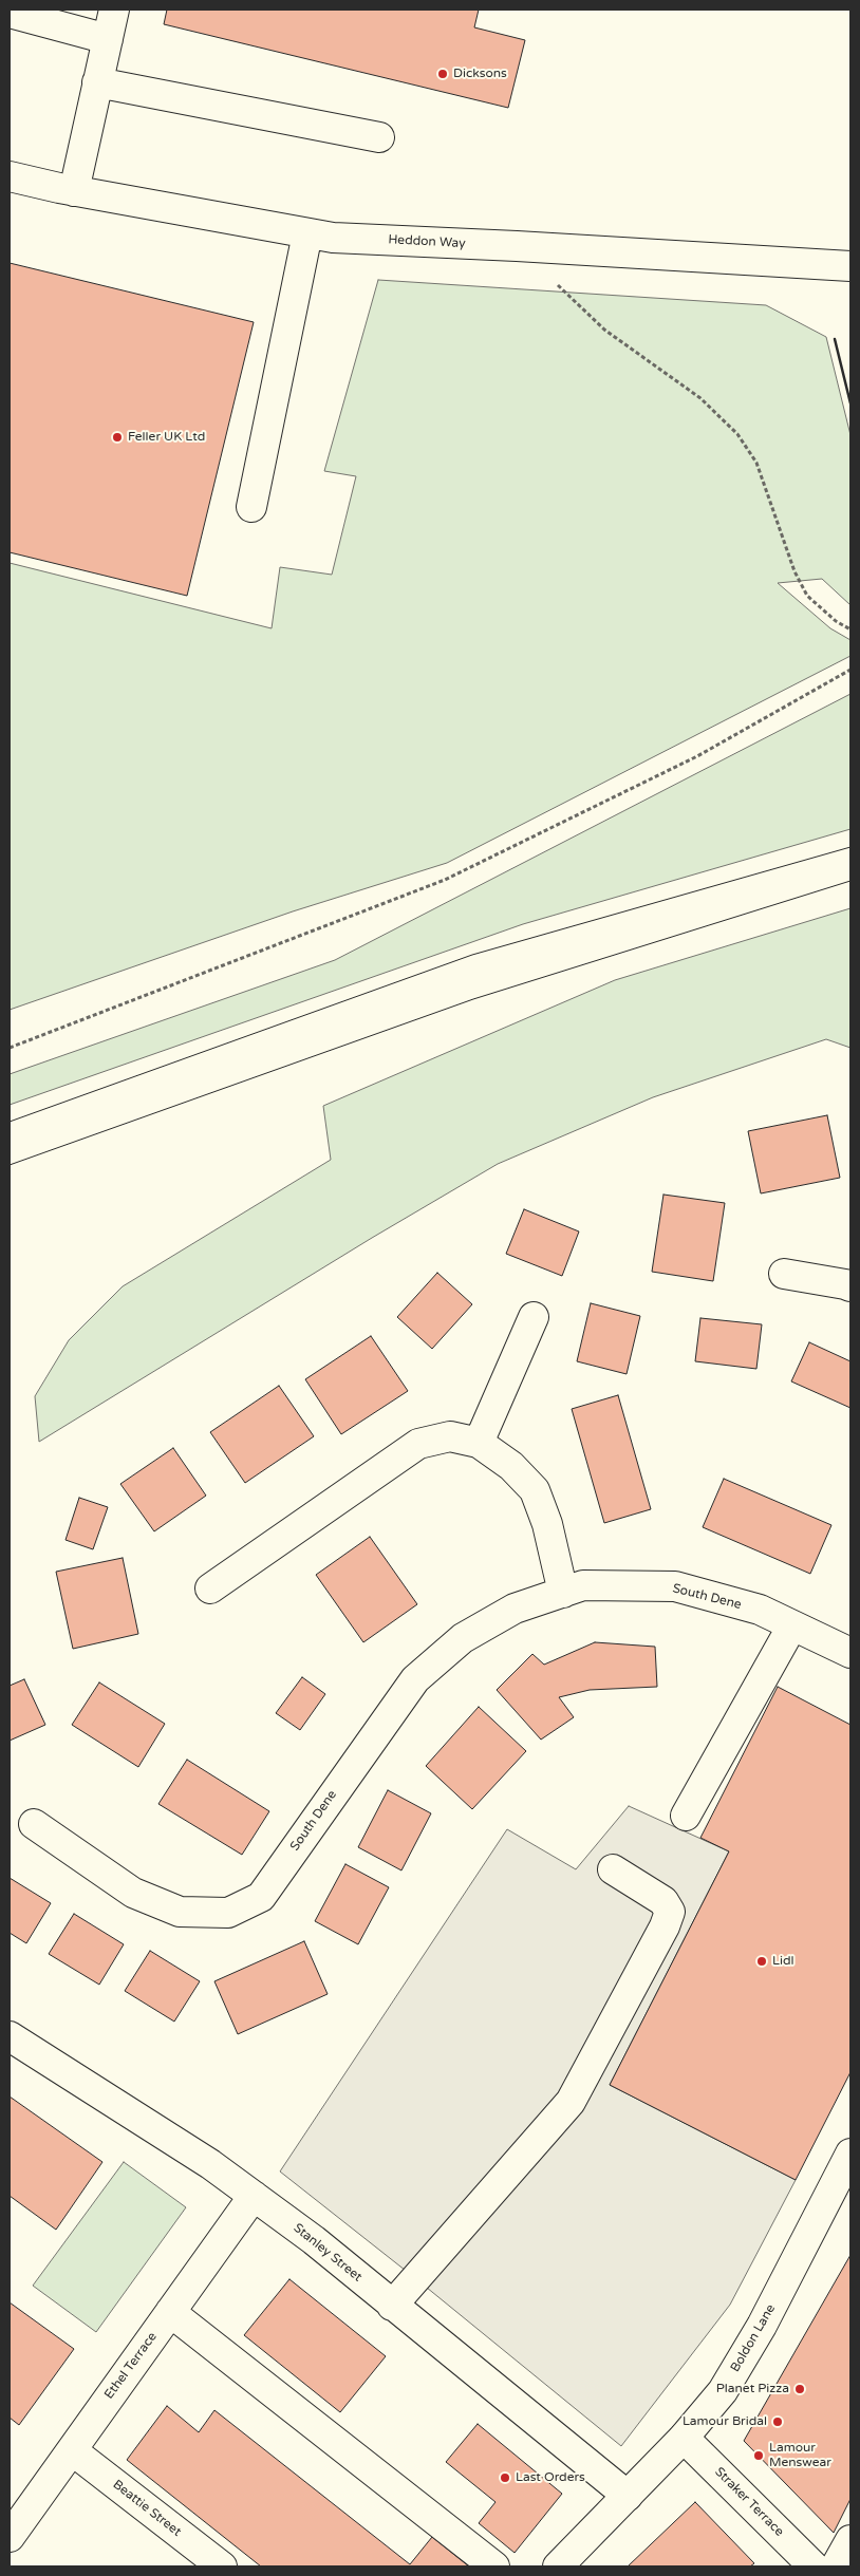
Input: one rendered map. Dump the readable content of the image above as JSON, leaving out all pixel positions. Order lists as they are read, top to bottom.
{
  "streets": {
    "street": [
      "Heddon Way",
      "South Dene",
      "Stanley Street",
      "Boldon Lane",
      "Ethel Terrace",
      "Straker Terrace",
      "Beattie Street"
    ]
  },
  "crossings": [
    ["Stanley Street", "Boldon Lane"],
    ["Stanley Street", "Ethel Terrace"],
    ["Boldon Lane", "Straker Terrace"],
    ["Ethel Terrace", "Beattie Street"]
  ],
  "places": [
    "Dicksons",
    "Feller UK Ltd",
    "Lidl",
    "Planet Pizza",
    "Lamour Bridal",
    "Lamour Menswear",
    "Last Orders"
  ]
}
